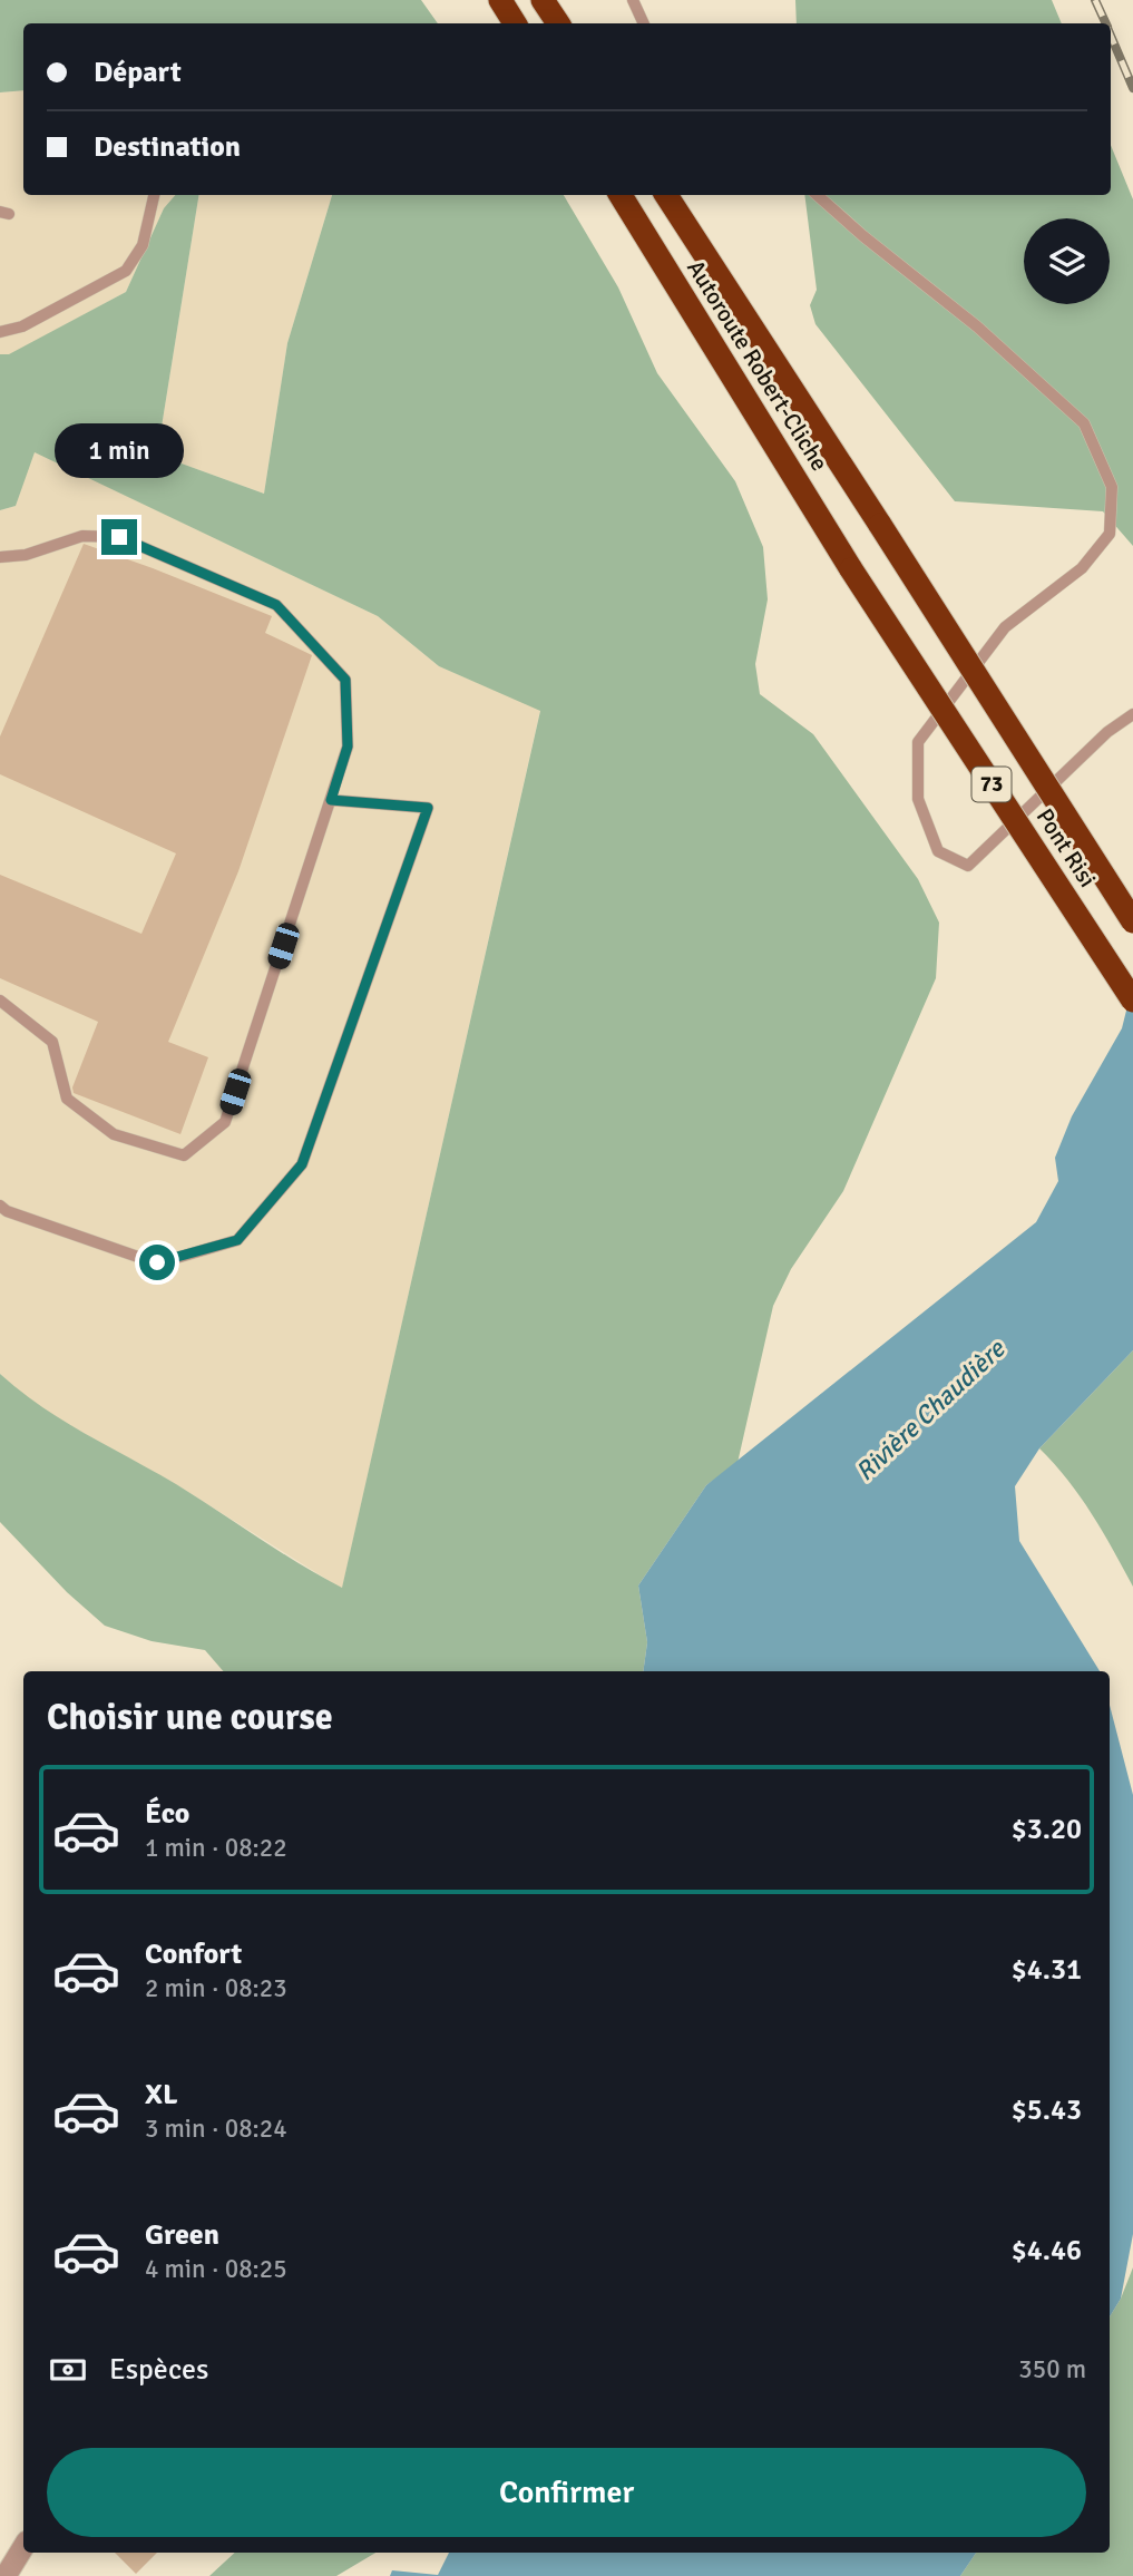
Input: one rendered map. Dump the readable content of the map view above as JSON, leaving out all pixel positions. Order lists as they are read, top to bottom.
{
  "streets": {
    "highway": ["Autoroute Robert-Cliche", "73", "Pont Risi"]
  },
  "crossings": [
    ["Autoroute Robert-Cliche", "Pont Risi"]
  ],
  "water": ["Rivière Chaudière"],
  "page": {
    "banner": ["Départ", "Destination"],
    "bubble": "1 min",
    "heading": "Choisir une course",
    "list": [
      {
        "name": "Éco",
        "note": "1 min · 08:22",
        "value": "$3.20"
      },
      {
        "name": "Confort",
        "note": "2 min · 08:23",
        "value": "$4.31"
      },
      {
        "name": "XL",
        "note": "3 min · 08:24",
        "value": "$5.43"
      },
      {
        "name": "Green",
        "note": "4 min · 08:25",
        "value": "$4.46"
      }
    ],
    "pay": ["Espèces", "350 m"],
    "buttons": "Confirmer"
  }
}
